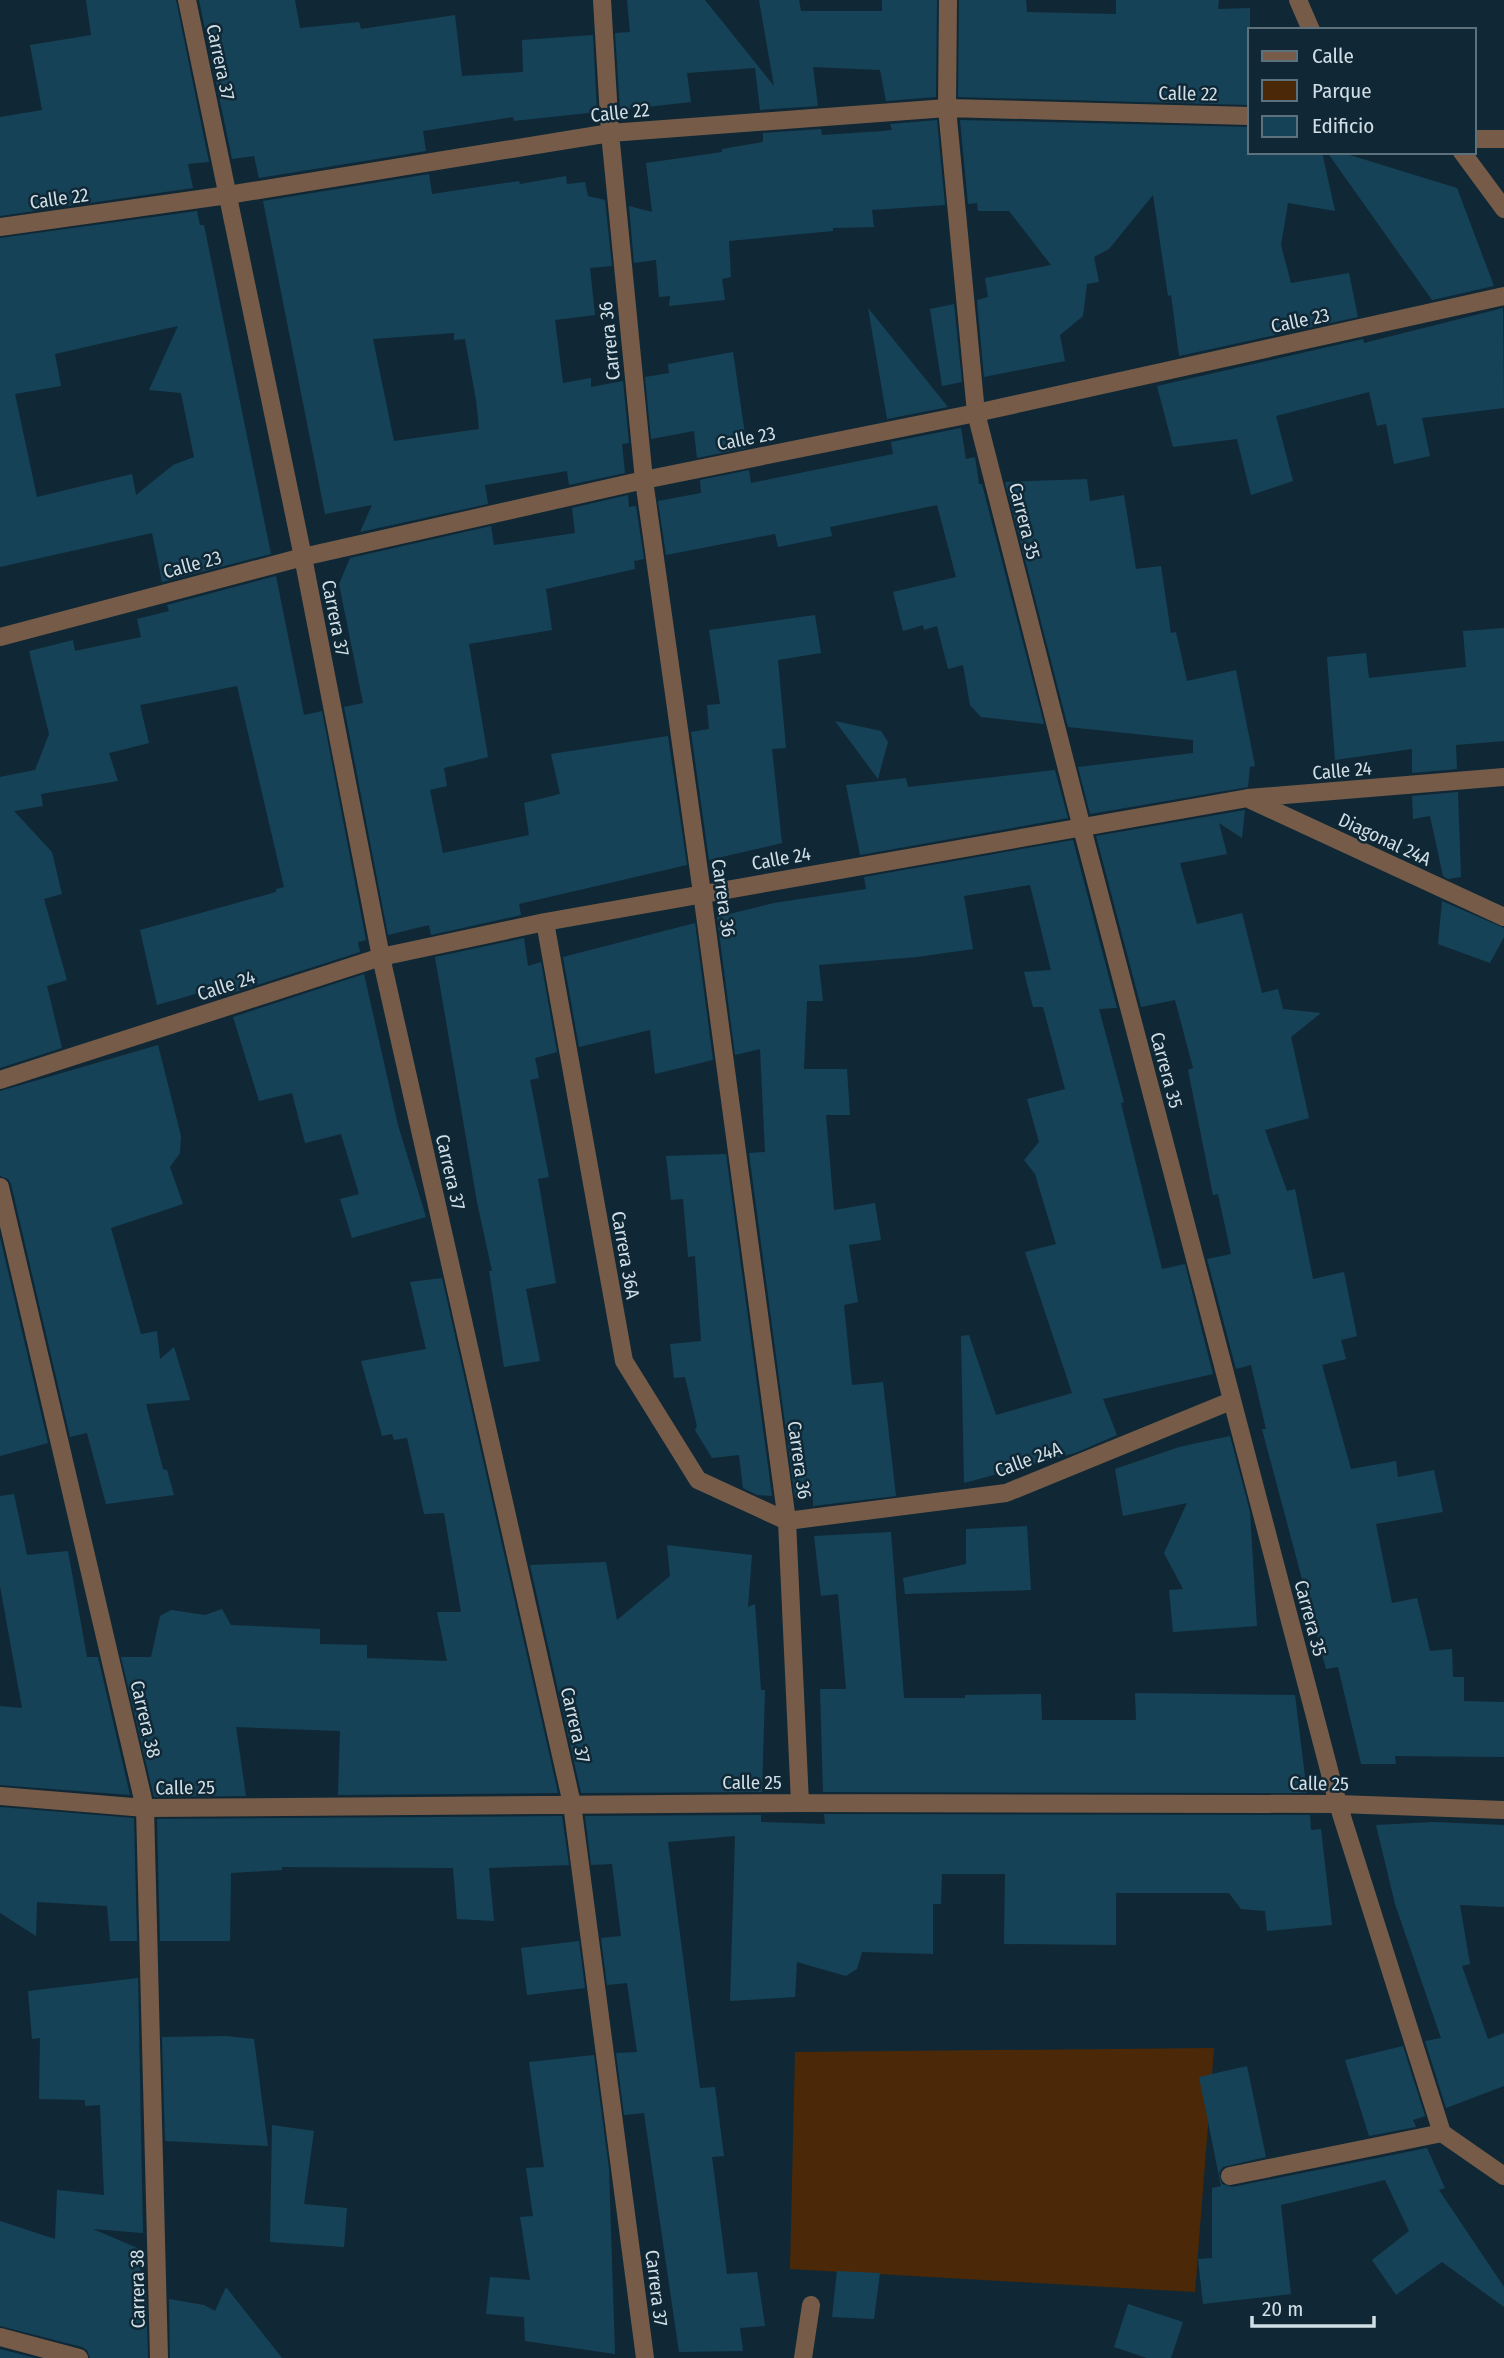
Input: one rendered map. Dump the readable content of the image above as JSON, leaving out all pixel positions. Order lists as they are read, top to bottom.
{
  "streets": {
    "street": [
      "Carrera 37",
      "Calle 22",
      "Calle 23",
      "Carrera 36",
      "Carrera 35",
      "Calle 24",
      "Diagonal 24A",
      "Carrera 36A",
      "Calle 24A",
      "Carrera 38",
      "Calle 25"
    ]
  },
  "crossings": [
    ["Carrera 37", "Calle 22"],
    ["Carrera 37", "Calle 23"],
    ["Carrera 37", "Calle 24"],
    ["Carrera 37", "Calle 25"],
    ["Calle 22", "Carrera 36"],
    ["Calle 22", "Carrera 35"],
    ["Calle 23", "Carrera 36"],
    ["Calle 23", "Carrera 35"],
    ["Carrera 36", "Calle 24"],
    ["Carrera 36", "Carrera 36A"],
    ["Carrera 36", "Calle 24A"],
    ["Carrera 36", "Calle 25"],
    ["Carrera 35", "Calle 24"],
    ["Carrera 35", "Calle 24A"],
    ["Carrera 35", "Calle 25"],
    ["Calle 24", "Diagonal 24A"],
    ["Calle 24", "Carrera 36A"],
    ["Carrera 36A", "Calle 24A"],
    ["Carrera 38", "Calle 25"]
  ],
  "legend": ["Calle", "Parque", "Edificio"],
  "scale_bar": "20 m"
}
